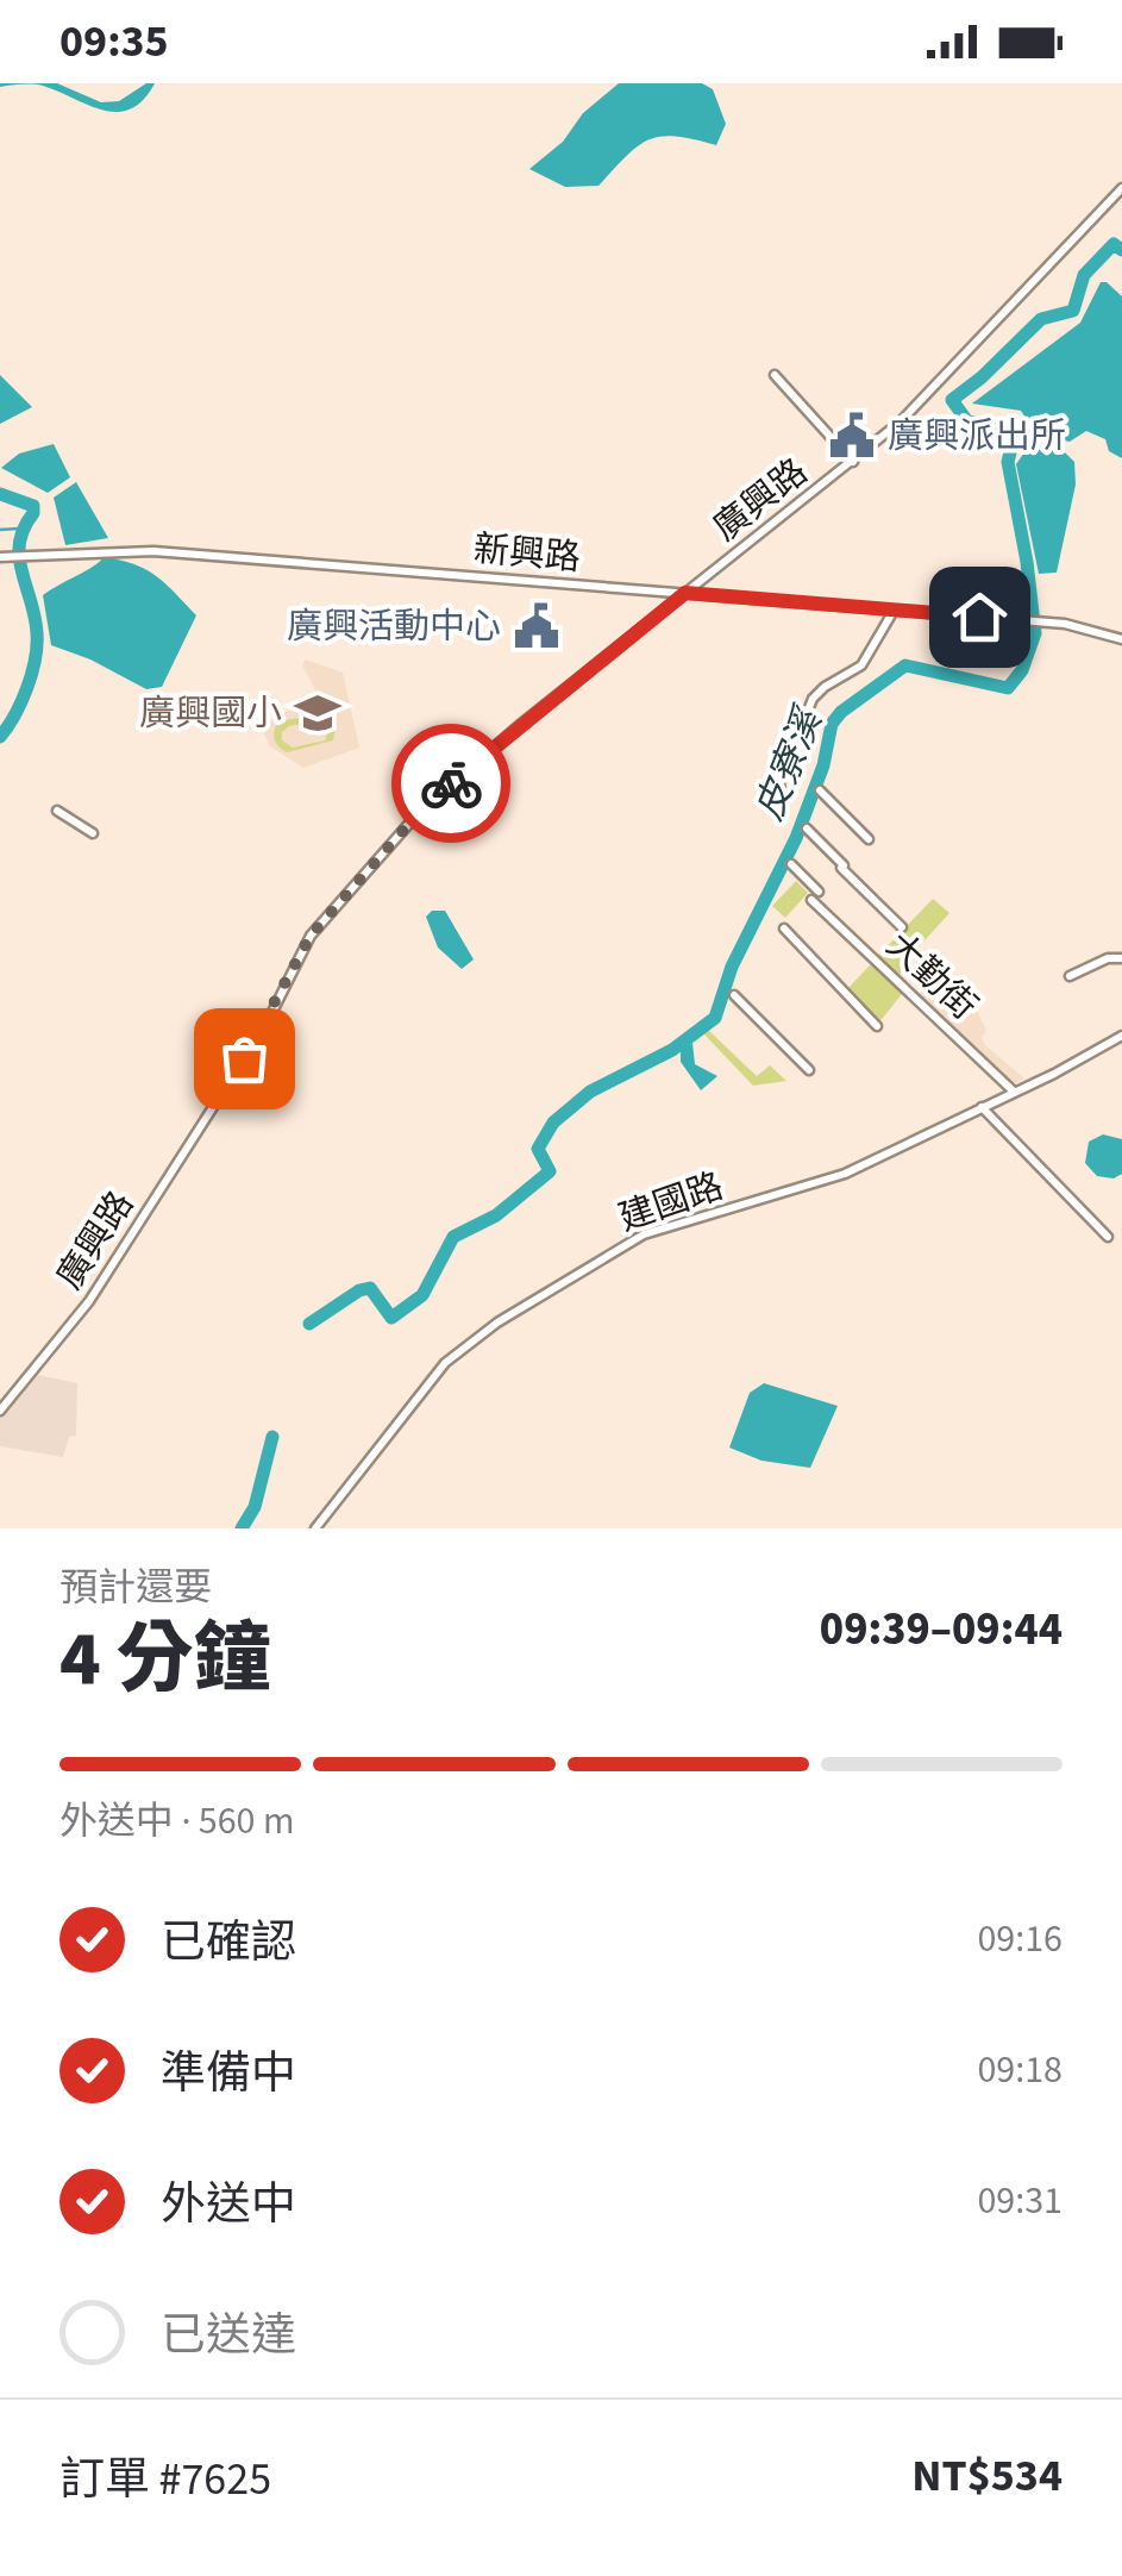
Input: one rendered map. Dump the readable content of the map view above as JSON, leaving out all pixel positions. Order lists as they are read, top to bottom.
{
  "streets": {
    "street": [
      "廣興路",
      "新興路",
      "大勤街",
      "建國路"
    ]
  },
  "crossings": [
    ["廣興路", "新興路"],
    ["大勤街", "建國路"]
  ],
  "water": ["皮寮溪"],
  "places": {
    "public building": ["廣興派出所", "廣興活動中心"],
    "school or university": ["廣興國小"]
  },
  "page": {
    "status": "09:35",
    "heading": ["4 分鐘", "預計還要", "09:39–09:44"],
    "panel": ["訂單 #7625", "NT$534"],
    "bar": "外送中 · 560 m",
    "list": [
      ["已確認", "09:16"],
      ["準備中", "09:18"],
      ["外送中", "09:31"],
      "已送達"
    ]
  }
}
